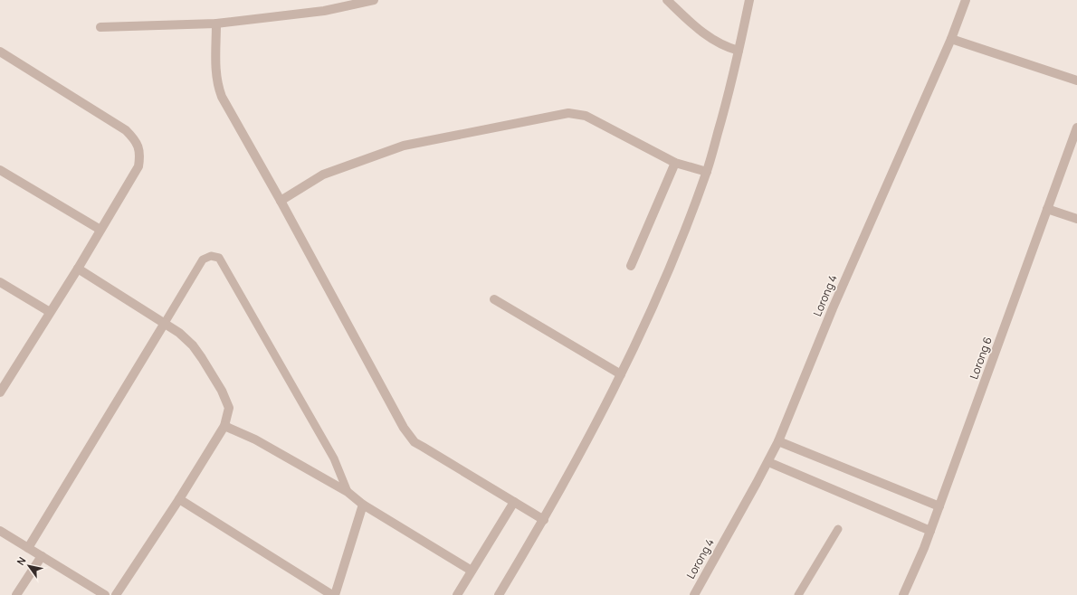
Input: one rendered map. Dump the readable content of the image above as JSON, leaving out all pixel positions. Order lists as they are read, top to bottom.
{
  "streets": {
    "street": ["Lorong 4", "Lorong 6"]
  },
  "north": "top left"
}
